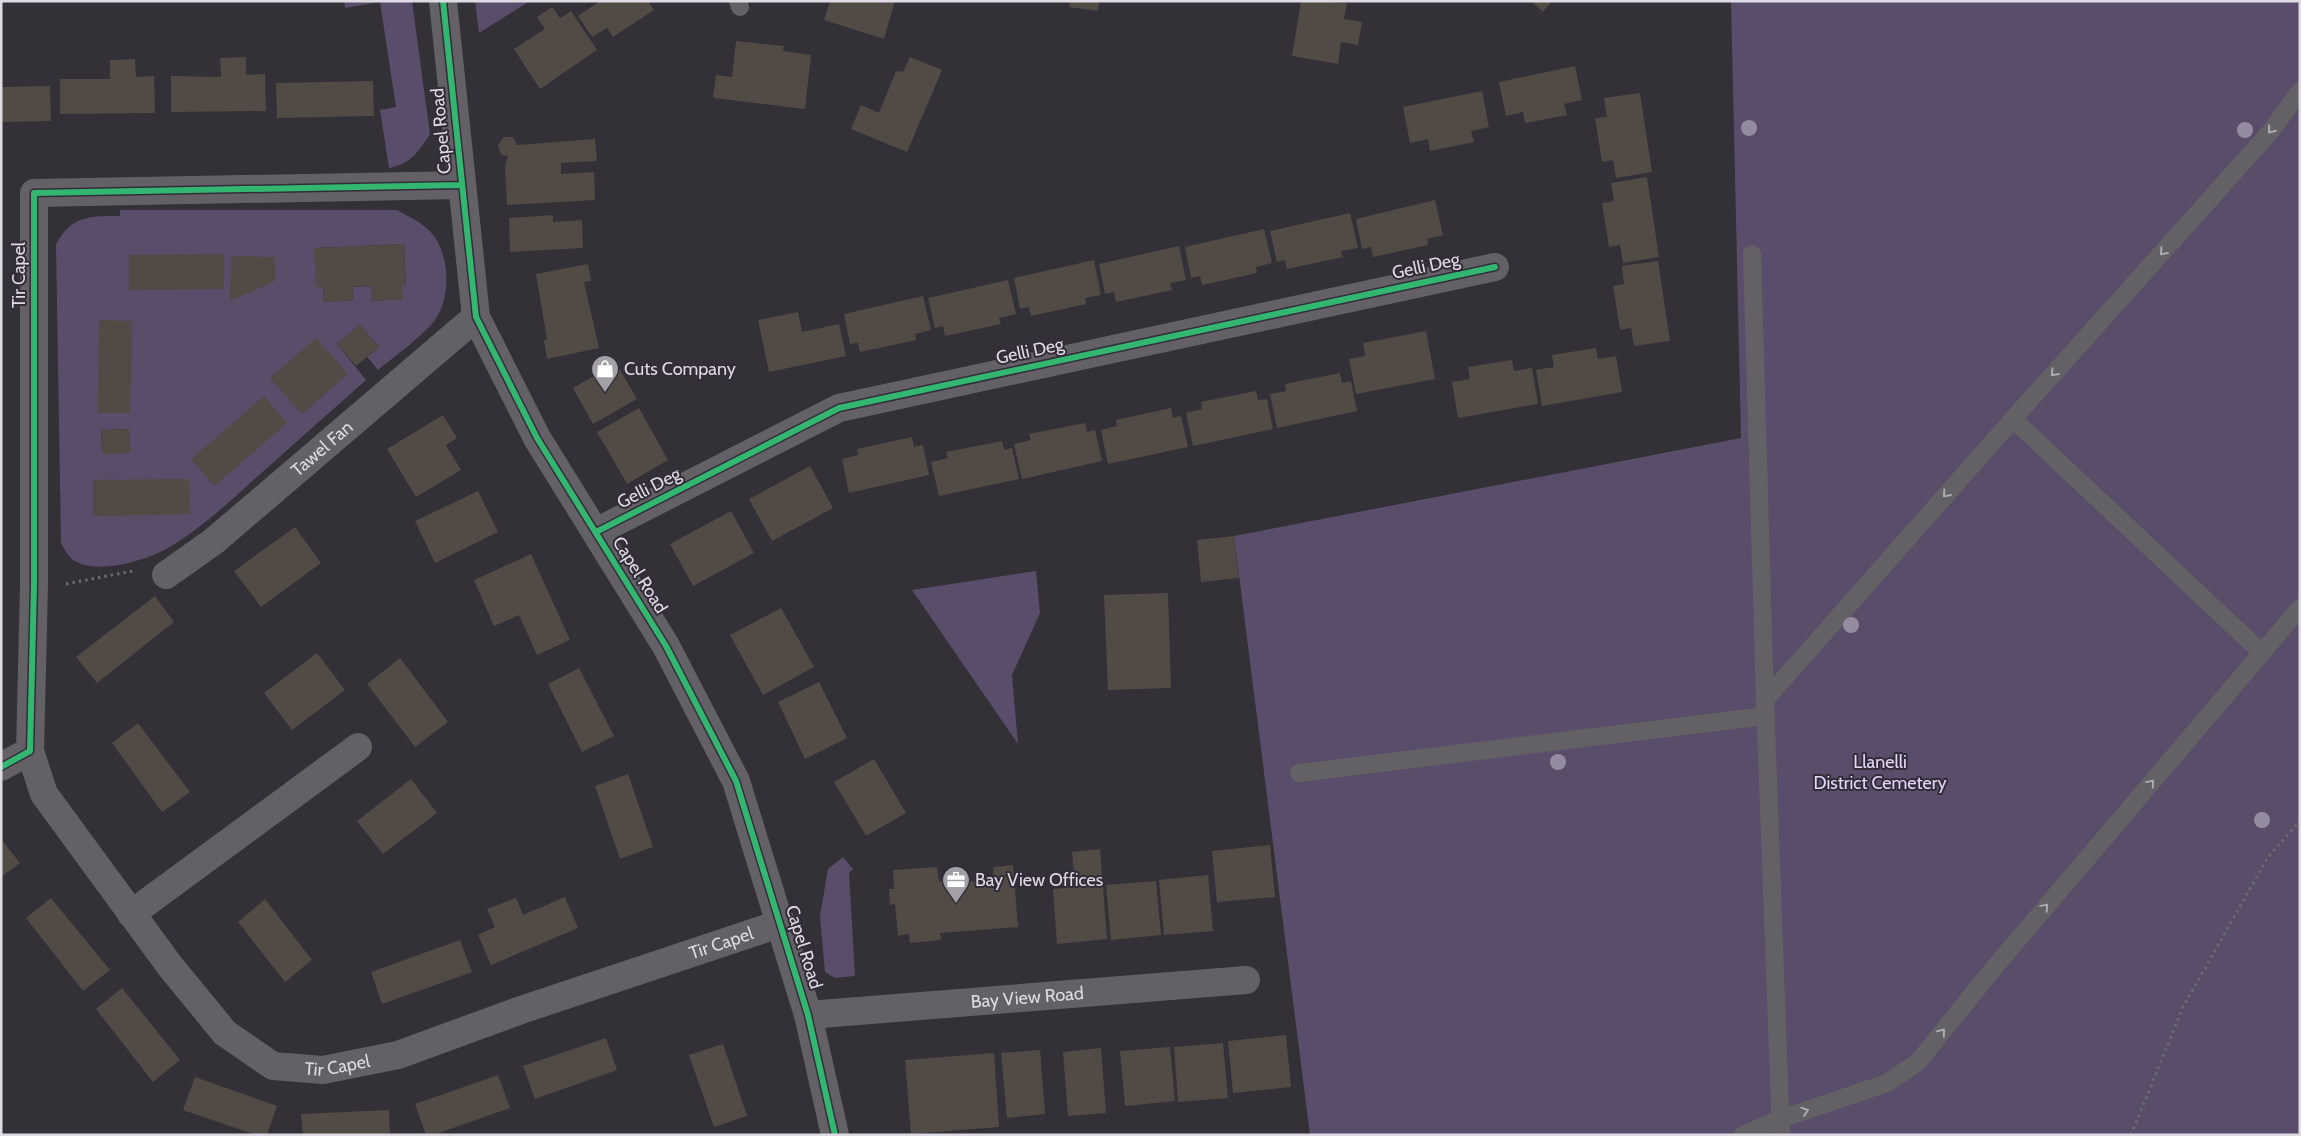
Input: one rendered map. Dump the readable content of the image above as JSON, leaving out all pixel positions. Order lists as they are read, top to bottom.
{
  "streets": {
    "street": [
      "Capel Road",
      "Gelli Deg",
      "Tir Capel",
      "Tawel Fan",
      "Bay View Road"
    ]
  },
  "crossings": [
    ["Capel Road", "Gelli Deg"],
    ["Capel Road", "Tir Capel"],
    ["Capel Road", "Tawel Fan"],
    ["Capel Road", "Bay View Road"]
  ],
  "parks": ["Llanelli District Cemetery"],
  "places": {
    "shop": ["Cuts Company"],
    "office": ["Bay View Offices"]
  }
}
